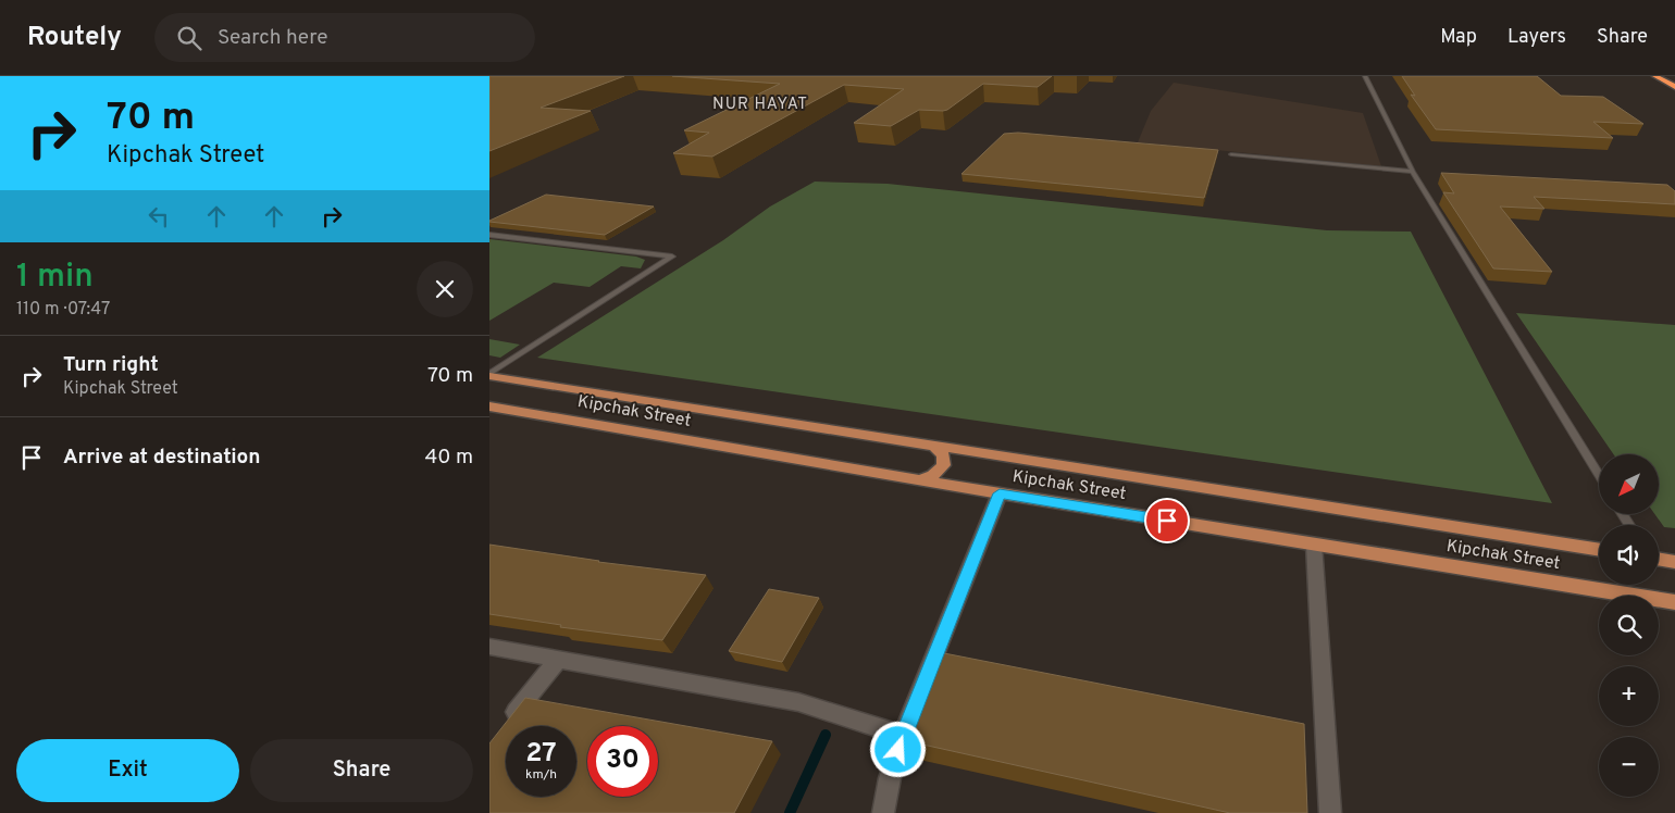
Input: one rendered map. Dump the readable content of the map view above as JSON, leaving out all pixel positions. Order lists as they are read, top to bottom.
{
  "streets": {
    "main road": ["Kipchak Street"]
  },
  "districts": ["NUR HAYAT"],
  "north": "bottom left",
  "page": {
    "header": "Routely",
    "search": "Search here",
    "nav": ["Map", "Layers", "Share"],
    "turn": ["70 m", "Kipchak Street"],
    "heading": ["1 min", "110 m · 07:47"],
    "list": [
      {
        "name": "Turn right",
        "note": "Kipchak Street",
        "value": "70 m"
      },
      {
        "name": "Arrive at destination",
        "value": "40 m"
      }
    ],
    "map_buttons": ["+", "−"],
    "speed": "27 km/h",
    "limit": "30",
    "buttons": ["Exit", "Share"]
  }
}
